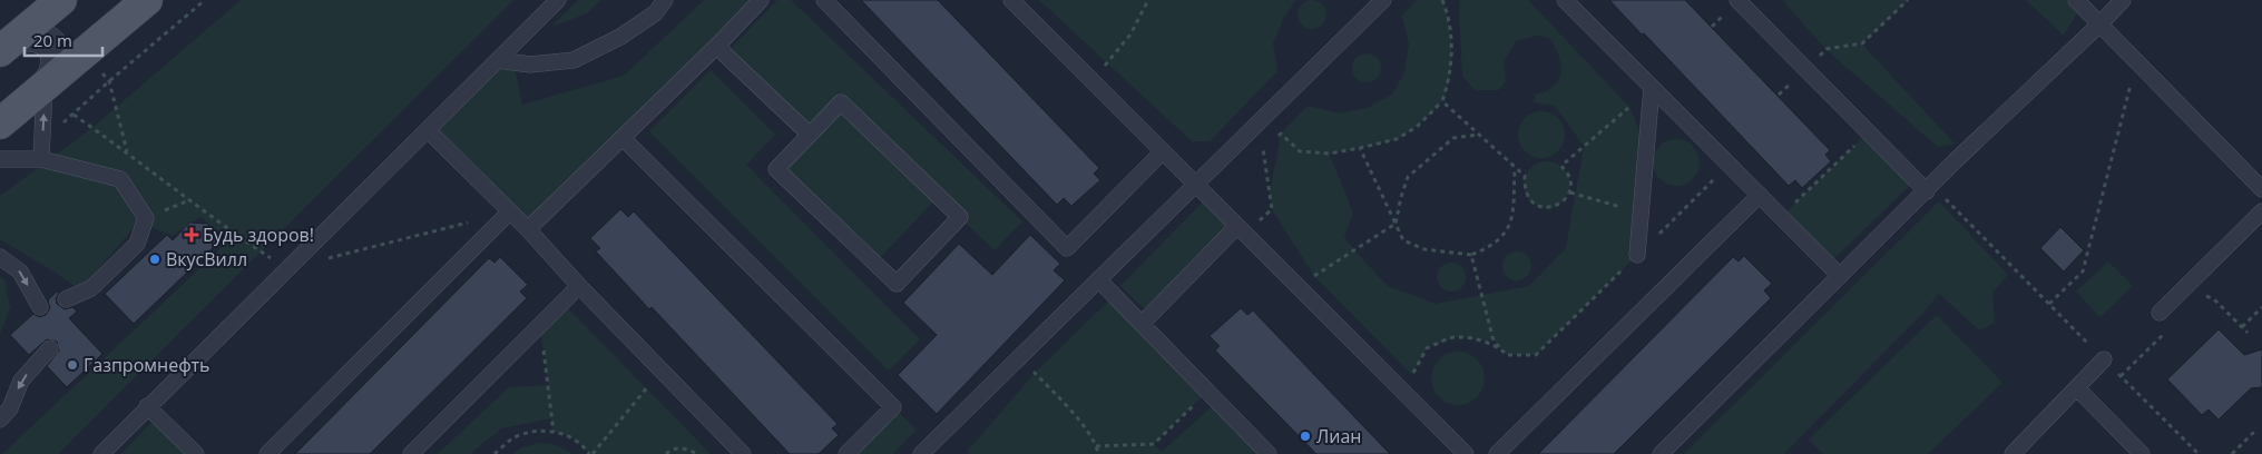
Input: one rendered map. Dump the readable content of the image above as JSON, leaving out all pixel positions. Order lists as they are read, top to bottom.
{
  "places": {
    "health": ["Будь здоров!"],
    "other": ["ВкусВилл", "Газпромнефть", "Лиан"]
  },
  "scale_bar": "20 m"
}
